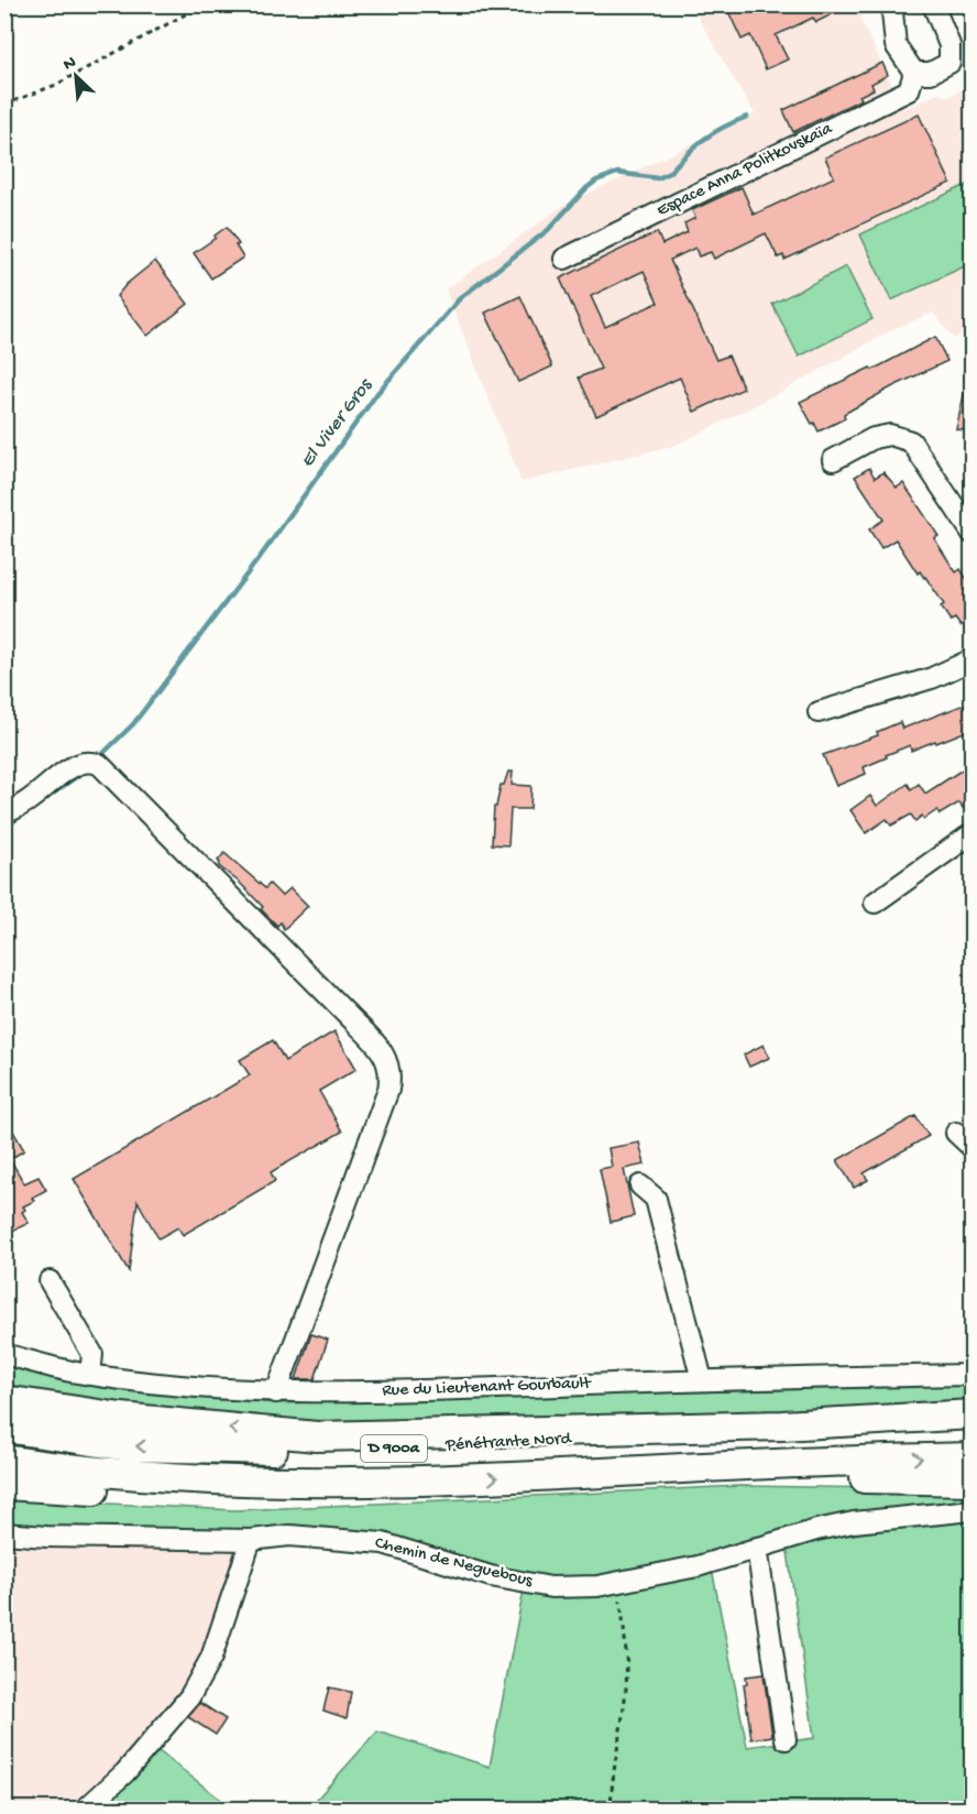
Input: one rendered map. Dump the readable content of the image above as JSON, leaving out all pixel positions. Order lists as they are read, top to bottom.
{
  "streets": {
    "highway": ["Pénétrante Nord", "D 900a"],
    "street": ["Espace Anna Politkovskaïa", "Rue du Lieutenant Gourbault", "Chemin de Neguebous"]
  },
  "water": ["El Viver Gros"],
  "north": "top left"
}
